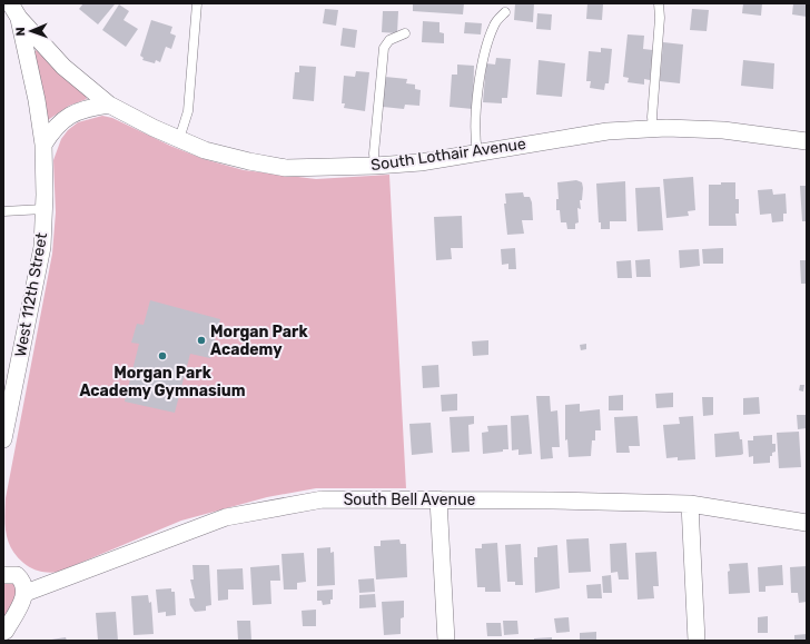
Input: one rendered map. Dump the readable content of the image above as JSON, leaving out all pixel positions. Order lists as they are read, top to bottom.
{
  "streets": {
    "street": ["South Lothair Avenue", "West 112th Street", "South Bell Avenue"]
  },
  "crossings": [
    ["South Lothair Avenue", "West 112th Street"]
  ],
  "places": ["Morgan Park Academy", "Morgan Park Academy Gymnasium"],
  "north": "left"
}
